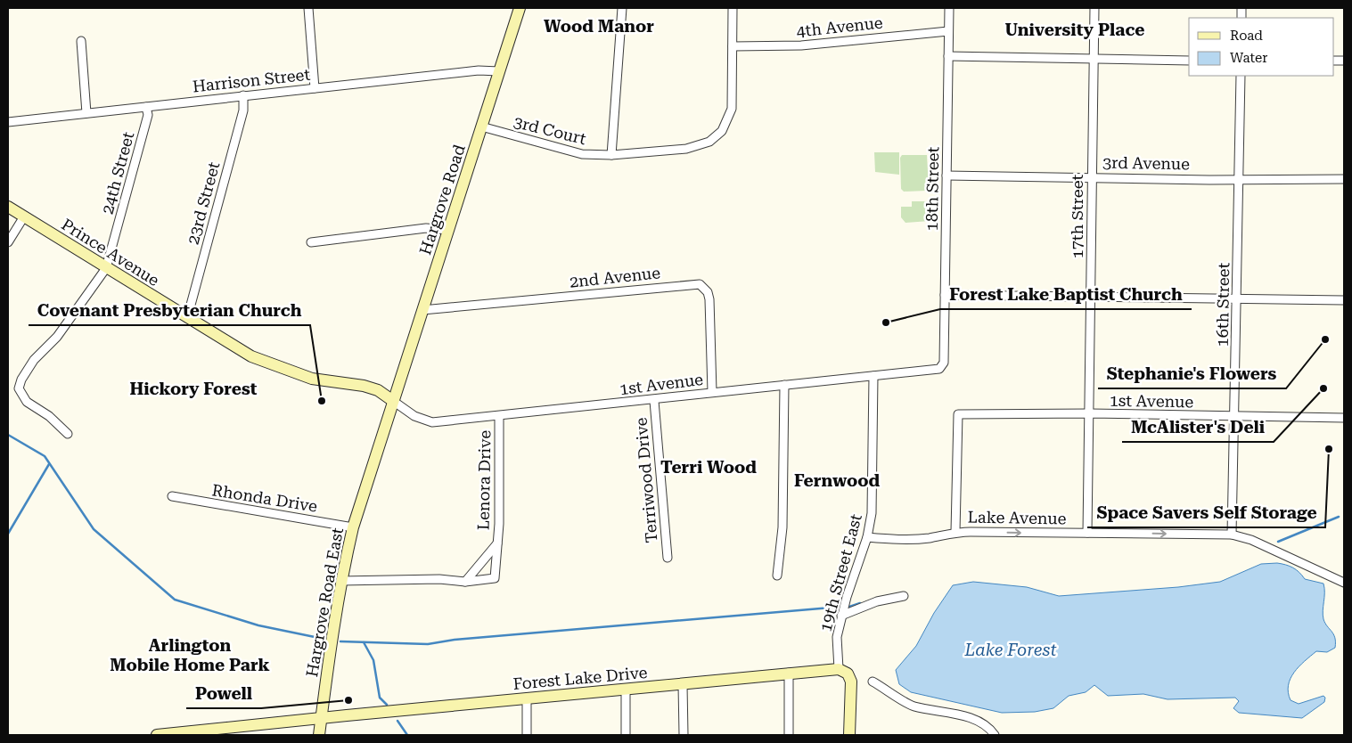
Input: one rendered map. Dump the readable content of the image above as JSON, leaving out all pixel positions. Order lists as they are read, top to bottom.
{
  "streets": {
    "street": [
      "4th Avenue",
      "Harrison Street",
      "3rd Court",
      "3rd Avenue",
      "24th Street",
      "18th Street",
      "Hargrove Road",
      "23rd Street",
      "17th Street",
      "Prince Avenue",
      "2nd Avenue",
      "16th Street",
      "1st Avenue",
      "Lenora Drive",
      "Terriwood Drive",
      "Rhonda Drive",
      "Lake Avenue",
      "19th Street East",
      "Hargrove Road East",
      "Forest Lake Drive"
    ]
  },
  "crossings": [
    ["4th Avenue", "18th Street"],
    ["Harrison Street", "24th Street"],
    ["Harrison Street", "Hargrove Road"],
    ["Harrison Street", "23rd Street"],
    ["3rd Court", "Hargrove Road"],
    ["3rd Avenue", "18th Street"],
    ["3rd Avenue", "17th Street"],
    ["3rd Avenue", "16th Street"],
    ["24th Street", "Prince Avenue"],
    ["18th Street", "1st Avenue"],
    ["Hargrove Road", "Prince Avenue"],
    ["Hargrove Road", "2nd Avenue"],
    ["Hargrove Road", "1st Avenue"],
    ["Hargrove Road", "Hargrove Road East"],
    ["23rd Street", "Prince Avenue"],
    ["17th Street", "1st Avenue"],
    ["17th Street", "Lake Avenue"],
    ["Prince Avenue", "1st Avenue"],
    ["Prince Avenue", "Hargrove Road East"],
    ["2nd Avenue", "1st Avenue"],
    ["16th Street", "1st Avenue"],
    ["16th Street", "Lake Avenue"],
    ["1st Avenue", "Lenora Drive"],
    ["1st Avenue", "Terriwood Drive"],
    ["1st Avenue", "Lake Avenue"],
    ["1st Avenue", "19th Street East"],
    ["1st Avenue", "Hargrove Road East"],
    ["Lenora Drive", "Hargrove Road East"],
    ["Rhonda Drive", "Hargrove Road East"],
    ["Lake Avenue", "19th Street East"],
    ["19th Street East", "Forest Lake Drive"],
    ["Hargrove Road East", "Forest Lake Drive"]
  ],
  "one_way": ["Lake Avenue"],
  "districts": [
    "Wood Manor",
    "University Place",
    "Hickory Forest",
    "Terri Wood",
    "Fernwood",
    "Arlington Mobile Home Park"
  ],
  "water": ["Lake Forest"],
  "places": [
    "Forest Lake Baptist Church",
    "Stephanie's Flowers",
    "McAlister's Deli",
    "Covenant Presbyterian Church",
    "Space Savers Self Storage",
    "Powell"
  ],
  "legend": ["Road", "Water"]
}
